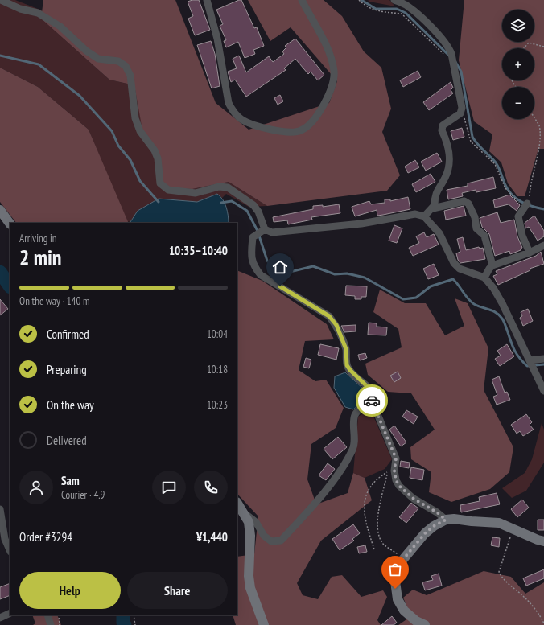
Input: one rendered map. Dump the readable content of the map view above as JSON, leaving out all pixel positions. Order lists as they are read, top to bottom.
{
  "page": {
    "map_buttons": ["+", "−"],
    "heading": ["2 min", "Arriving in", "10:35–10:40"],
    "panel": [
      "Sam",
      "Courier · 4.9",
      "Order #3294",
      "¥1,440"
    ],
    "bar": "On the way · 140 m",
    "list": [
      ["Confirmed", "10:04"],
      ["Preparing", "10:18"],
      ["On the way", "10:23"],
      "Delivered"
    ],
    "buttons": ["Help", "Share"]
  }
}
